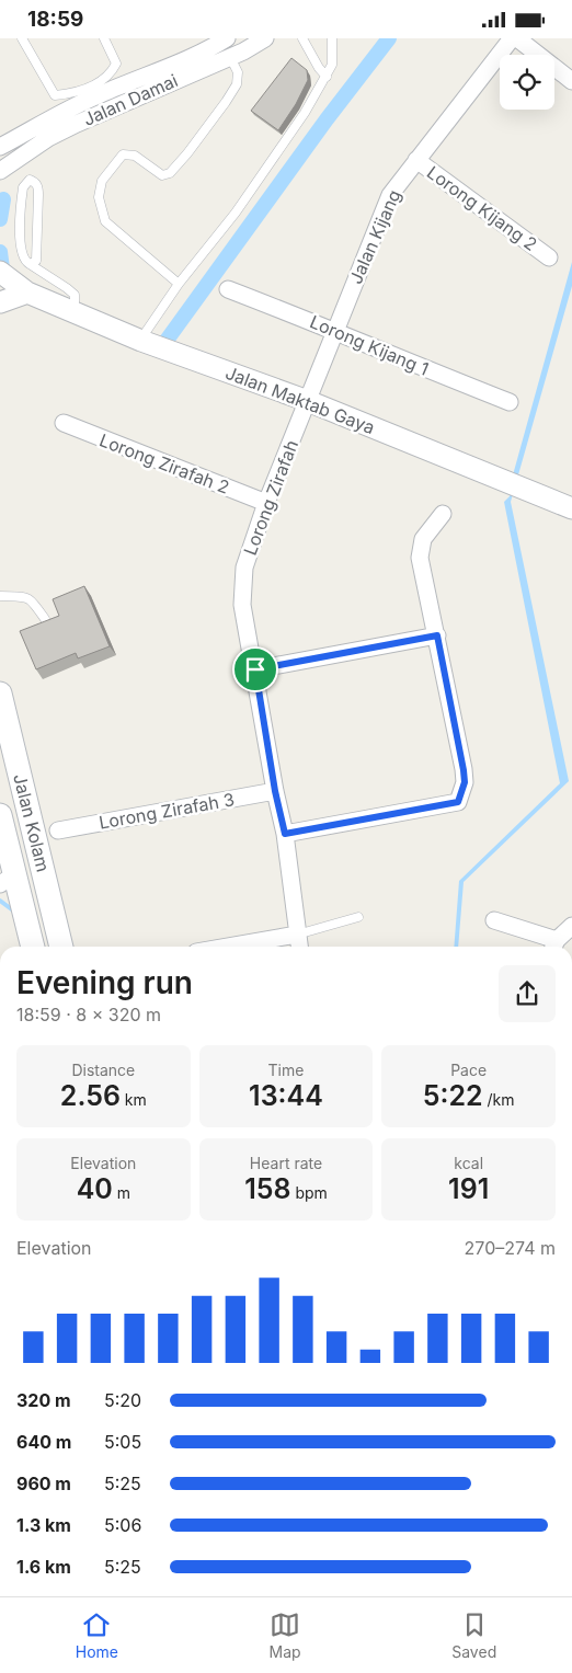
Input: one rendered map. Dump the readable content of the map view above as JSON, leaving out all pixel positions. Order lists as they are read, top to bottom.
{
  "streets": {
    "main road": ["Jalan Kolam"],
    "street": [
      "Jalan Damai",
      "Lorong Kijang 2",
      "Jalan Kijang",
      "Lorong Kijang 1",
      "Jalan Maktab Gaya",
      "Lorong Zirafah 2",
      "Lorong Zirafah",
      "Lorong Zirafah 3"
    ]
  },
  "crossings": [
    ["Lorong Kijang 2", "Jalan Kijang"],
    ["Jalan Kijang", "Lorong Kijang 1"],
    ["Jalan Kijang", "Jalan Maktab Gaya"],
    ["Jalan Kijang", "Lorong Zirafah"],
    ["Jalan Maktab Gaya", "Lorong Zirafah"],
    ["Lorong Zirafah 2", "Lorong Zirafah"],
    ["Lorong Zirafah", "Lorong Zirafah 3"]
  ],
  "page": {
    "status": "18:59",
    "heading": ["Evening run", "18:59 · 8 × 320 m"],
    "stats": [
      ["Distance", "2.56 km"],
      ["Time", "13:44"],
      ["Pace", "5:22 /km"],
      ["Elevation", "40 m"],
      ["Heart rate", "158 bpm"],
      ["kcal", "191"]
    ],
    "chart": ["Elevation", "270–274 m"],
    "list": [
      {
        "name": "320 m",
        "note": "5:20"
      },
      {
        "name": "640 m",
        "note": "5:05"
      },
      {
        "name": "960 m",
        "note": "5:25"
      },
      {
        "name": "1.3 km",
        "note": "5:06"
      },
      {
        "name": "1.6 km",
        "note": "5:25"
      }
    ],
    "tabs": ["Home", "Map", "Saved"]
  }
}
